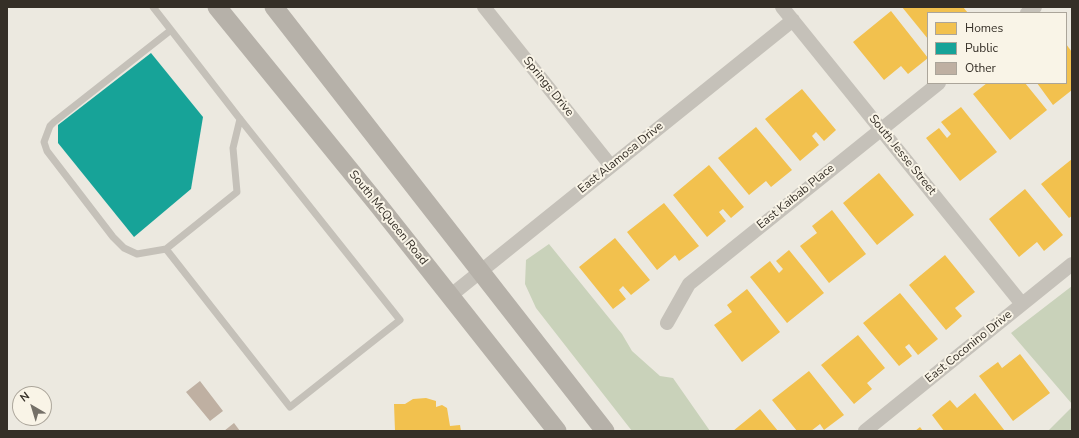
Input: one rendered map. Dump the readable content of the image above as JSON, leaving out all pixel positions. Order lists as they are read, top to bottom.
{
  "streets": {
    "main road": ["South McQueen Road"],
    "street": [
      "Springs Drive",
      "South Jesse Street",
      "East Alamosa Drive",
      "East Kaibab Place",
      "East Coconino Drive"
    ]
  },
  "crossings": [
    ["Springs Drive", "East Alamosa Drive"],
    ["South Jesse Street", "East Alamosa Drive"],
    ["South Jesse Street", "East Kaibab Place"],
    ["South Jesse Street", "East Coconino Drive"],
    ["East Alamosa Drive", "South McQueen Road"]
  ],
  "legend": ["Homes", "Public", "Other"],
  "north": "top left"
}
